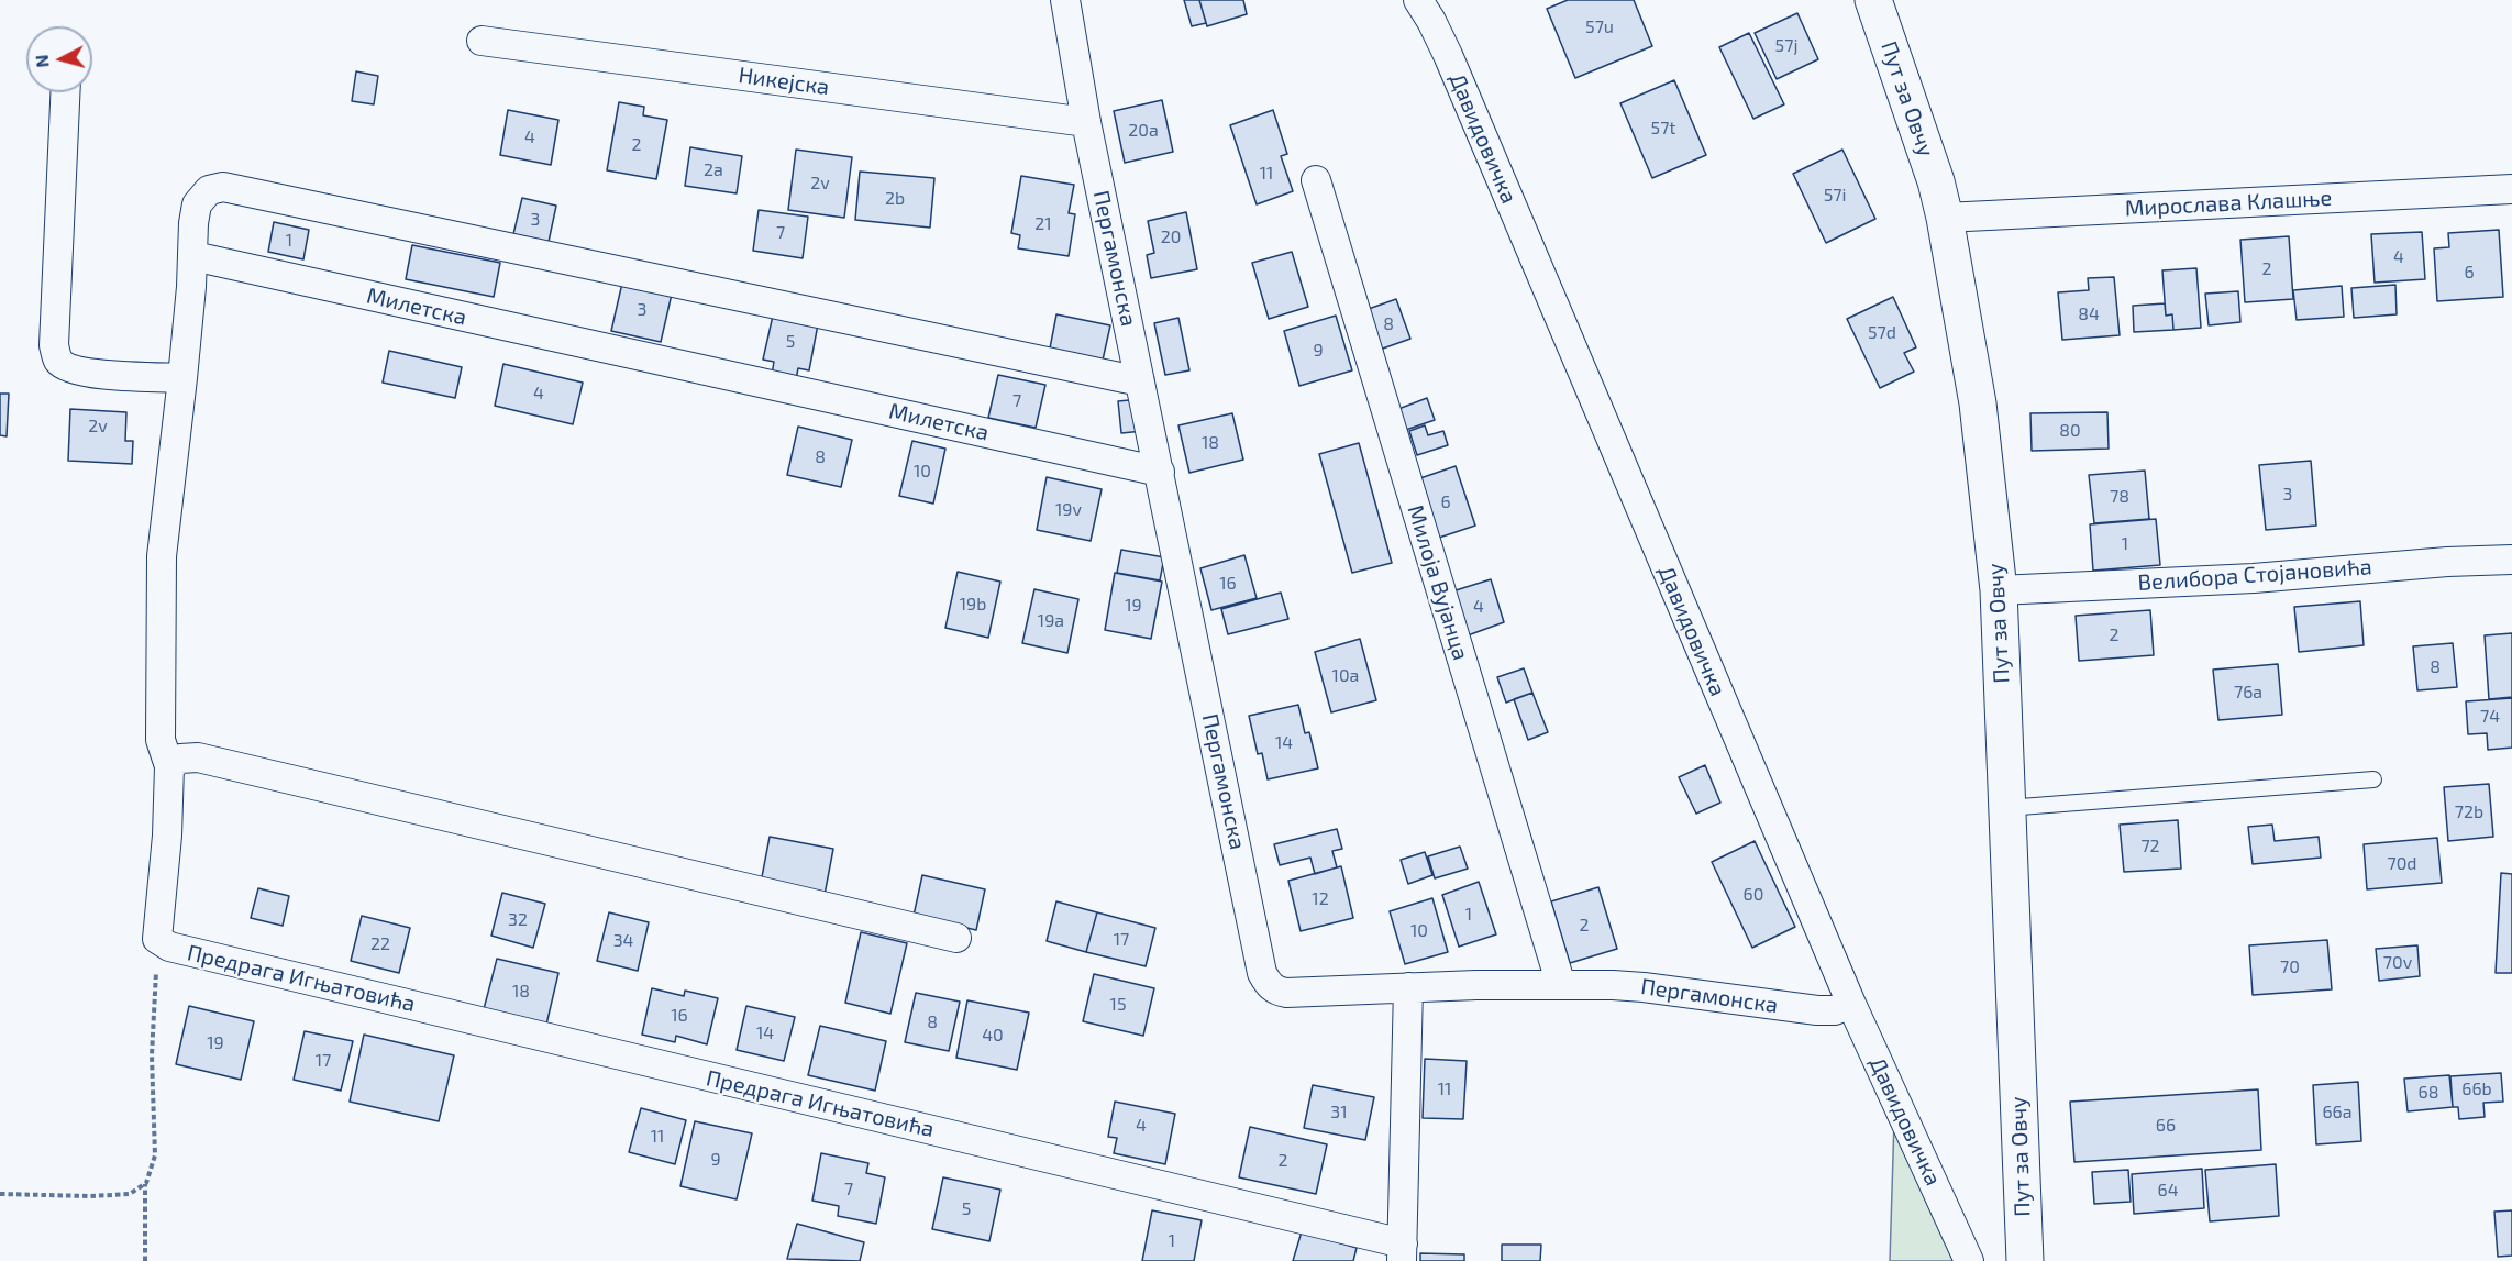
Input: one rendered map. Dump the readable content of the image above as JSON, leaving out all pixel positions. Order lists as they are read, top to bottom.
{
  "streets": {
    "street": [
      "Никејска",
      "Пут за Овчу",
      "Давидовичка",
      "Мирослава Клашње",
      "Пергамонска",
      "Милетска",
      "Велибора Стојановића",
      "Милоја Вујанца",
      "Предрага Игњатовића"
    ]
  },
  "crossings": [
    ["Никејска", "Пергамонска"],
    ["Пут за Овчу", "Мирослава Клашње"],
    ["Пут за Овчу", "Велибора Стојановића"],
    ["Давидовичка", "Пергамонска"],
    ["Пергамонска", "Милетска"],
    ["Пергамонска", "Милоја Вујанца"]
  ],
  "house_numbers": [
    "57u",
    "57j",
    "57t",
    "20a",
    "4",
    "2",
    "2a",
    "11",
    "2v",
    "57i",
    "2b",
    "3",
    "21",
    "7",
    "20",
    "1",
    "4",
    "2",
    "6",
    "3",
    "84",
    "8",
    "57d",
    "5",
    "9",
    "4",
    "7",
    "2v",
    "80",
    "18",
    "8",
    "10",
    "3",
    "78",
    "6",
    "19v",
    "1",
    "16",
    "19b",
    "19",
    "4",
    "19a",
    "2",
    "8",
    "10a",
    "76a",
    "74",
    "14",
    "72b",
    "72",
    "70d",
    "60",
    "12",
    "1",
    "32",
    "2",
    "10",
    "17",
    "34",
    "22",
    "70v",
    "70",
    "18",
    "15",
    "16",
    "8",
    "14",
    "40",
    "19",
    "17",
    "11",
    "66b",
    "68",
    "31",
    "66a",
    "4",
    "66",
    "11",
    "9",
    "2",
    "7",
    "64",
    "5",
    "1"
  ],
  "north": "left"
}
